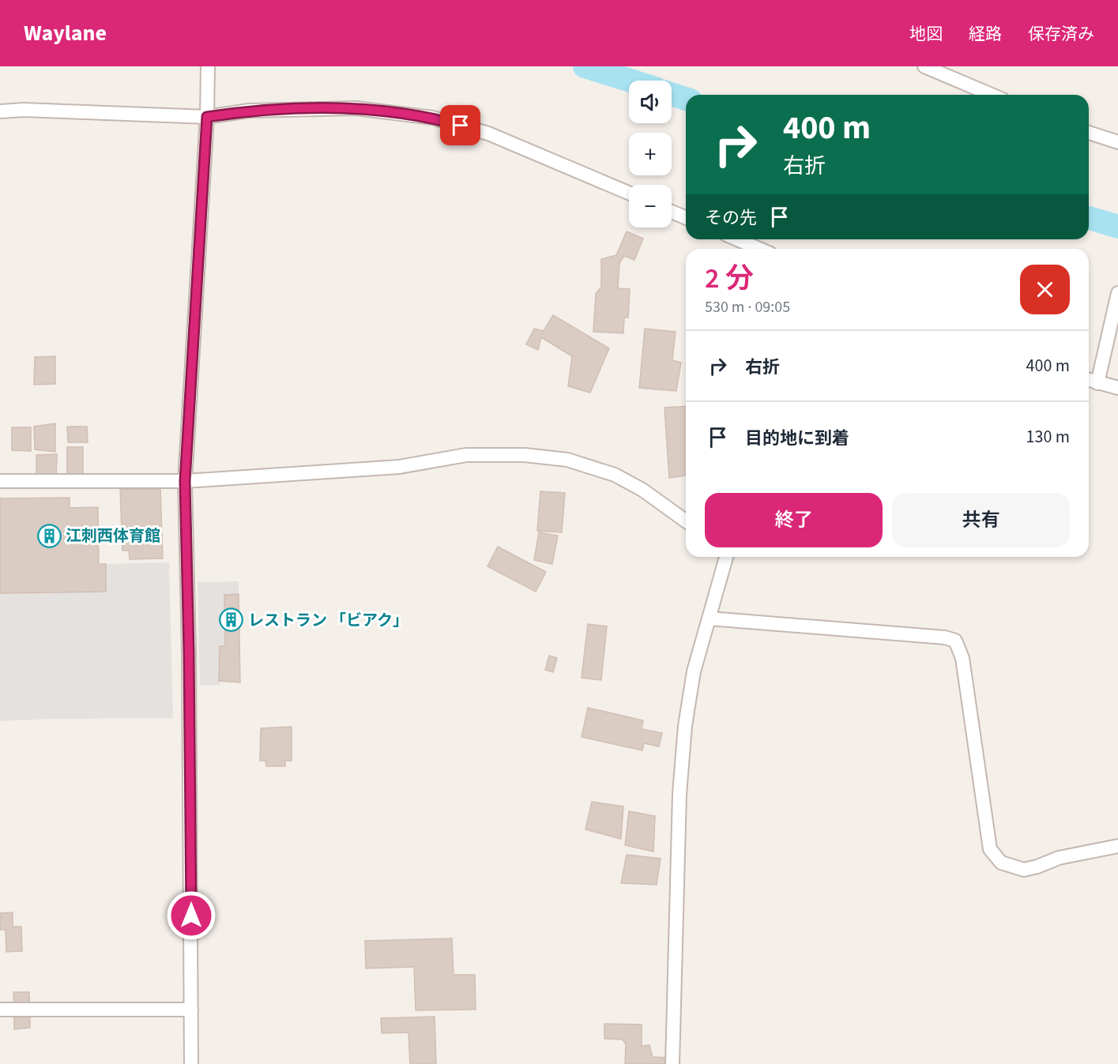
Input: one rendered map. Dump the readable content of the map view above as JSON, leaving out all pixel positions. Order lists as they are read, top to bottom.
{
  "places": {
    "building": ["江刺西体育館", "レストラン 「ビアク」"]
  },
  "page": {
    "header": "Waylane",
    "nav": ["地図", "経路", "保存済み"],
    "map_buttons": ["+", "−"],
    "turn": ["400 m", "右折"],
    "then": "その先",
    "heading": ["2 分", "530 m · 09:05"],
    "list": [
      {
        "name": "右折",
        "value": "400 m"
      },
      {
        "name": "目的地に到着",
        "value": "130 m"
      }
    ],
    "buttons": ["終了", "共有"]
  }
}
